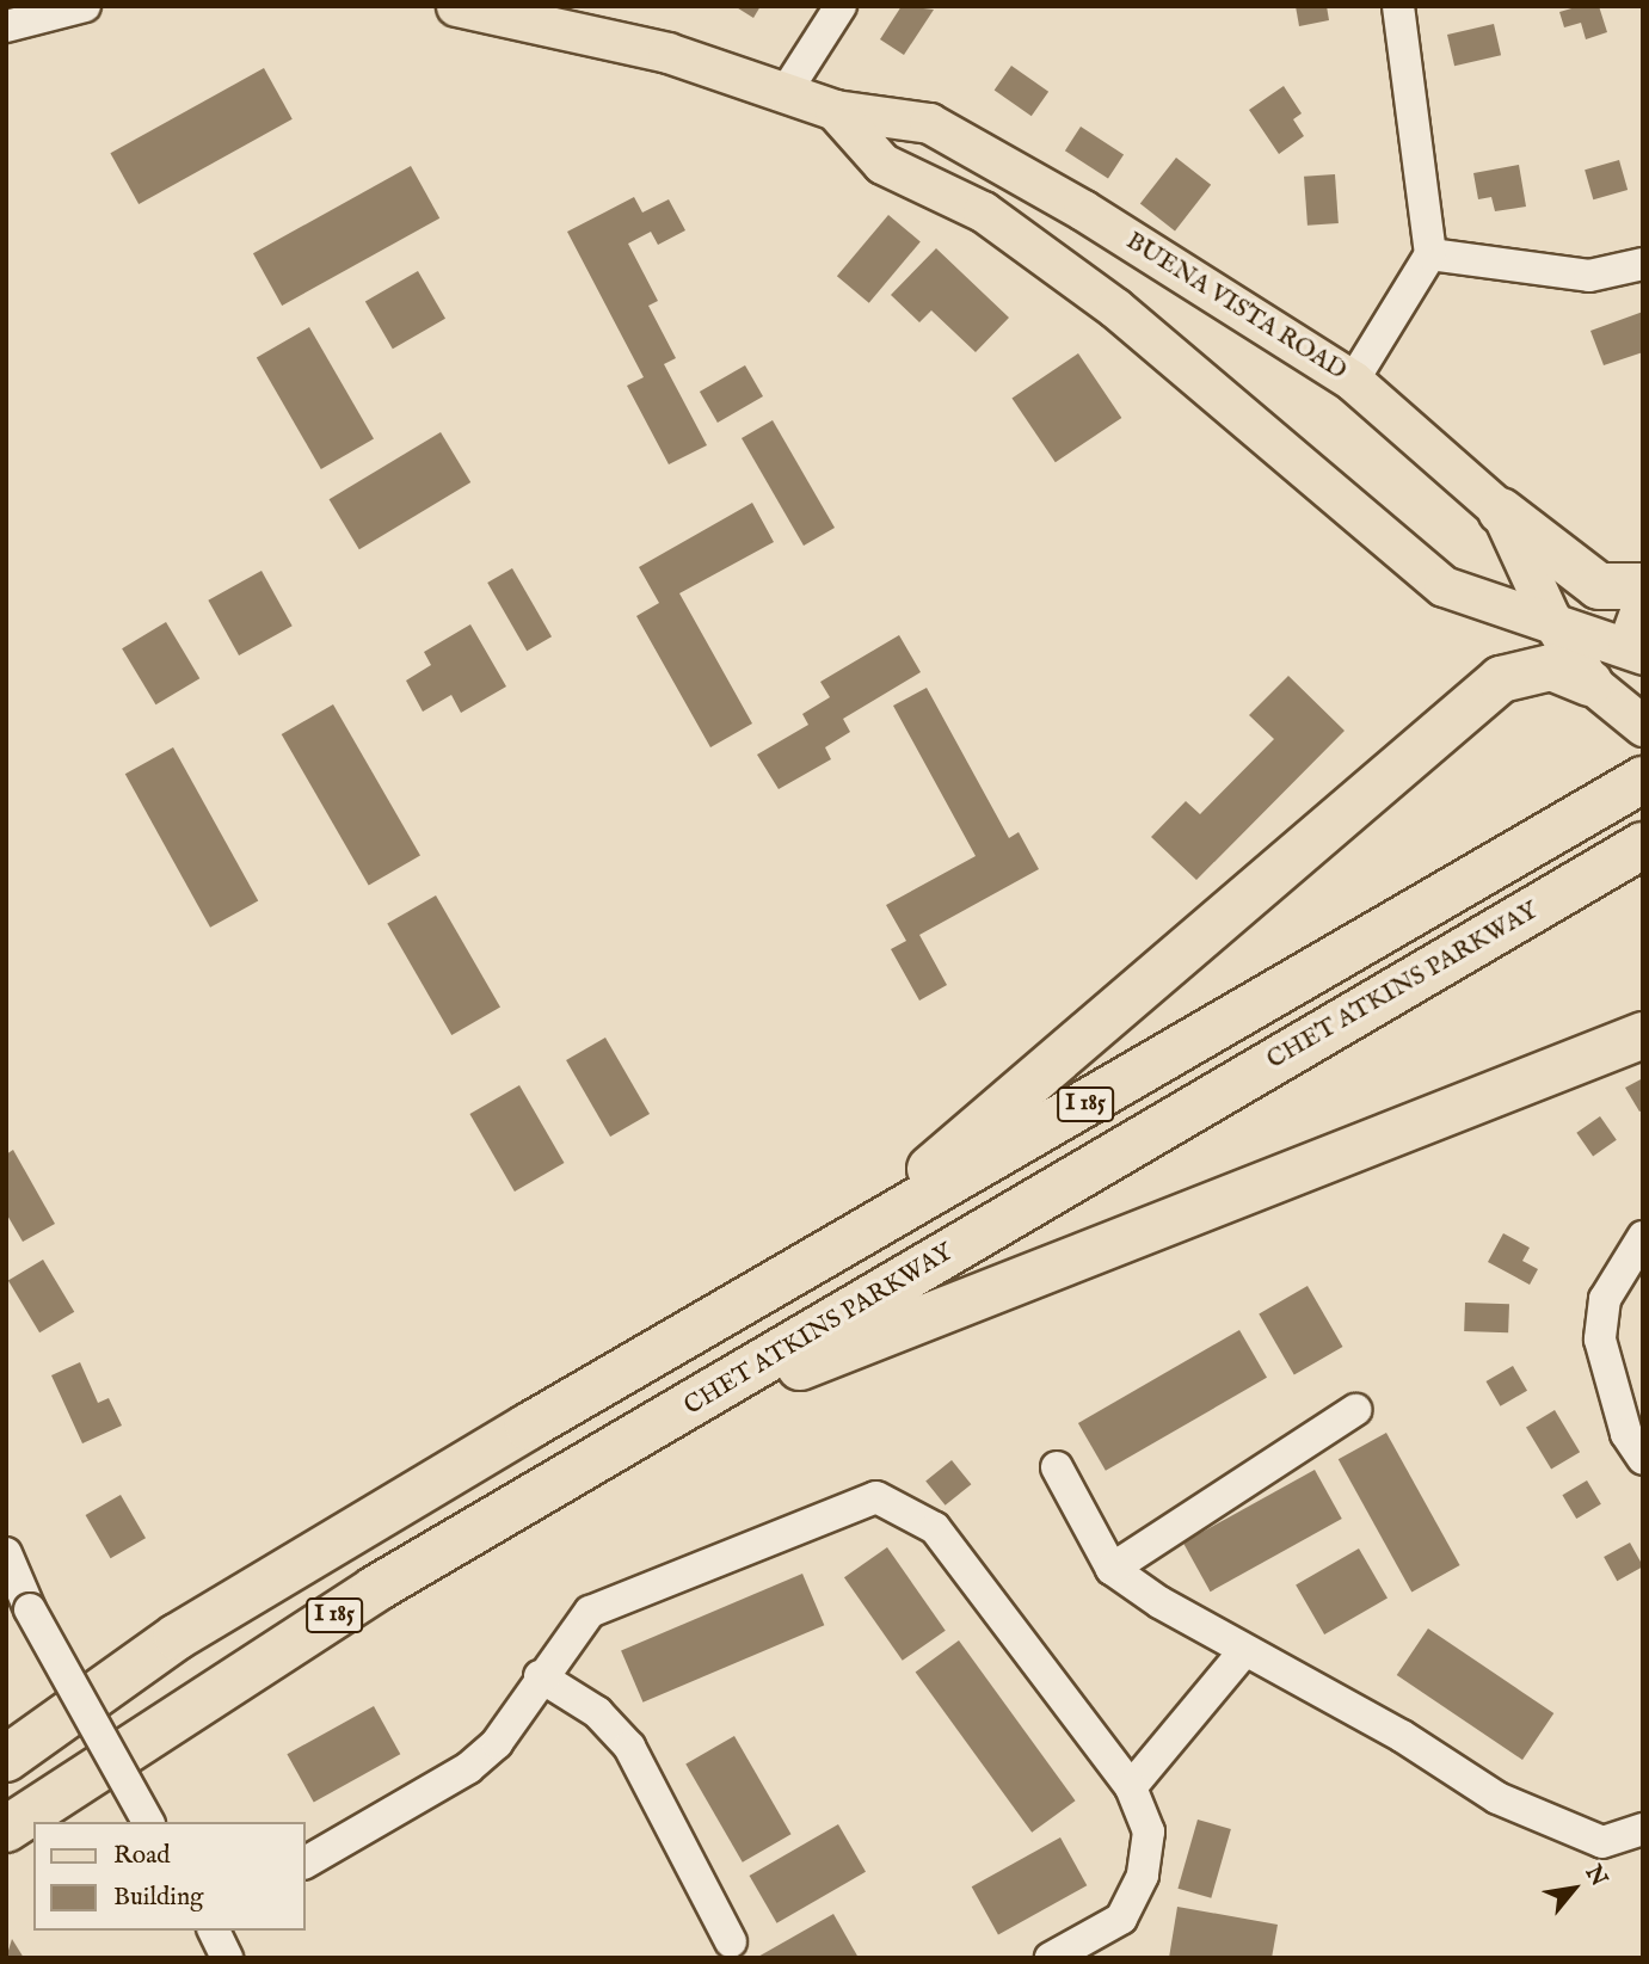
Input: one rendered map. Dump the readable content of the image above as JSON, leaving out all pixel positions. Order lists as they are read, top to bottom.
{
  "streets": {
    "highway": ["CHET ATKINS PARKWAY", "I 185"],
    "main road": ["BUENA VISTA ROAD"]
  },
  "legend": ["Road", "Building"],
  "north": "top right"
}
